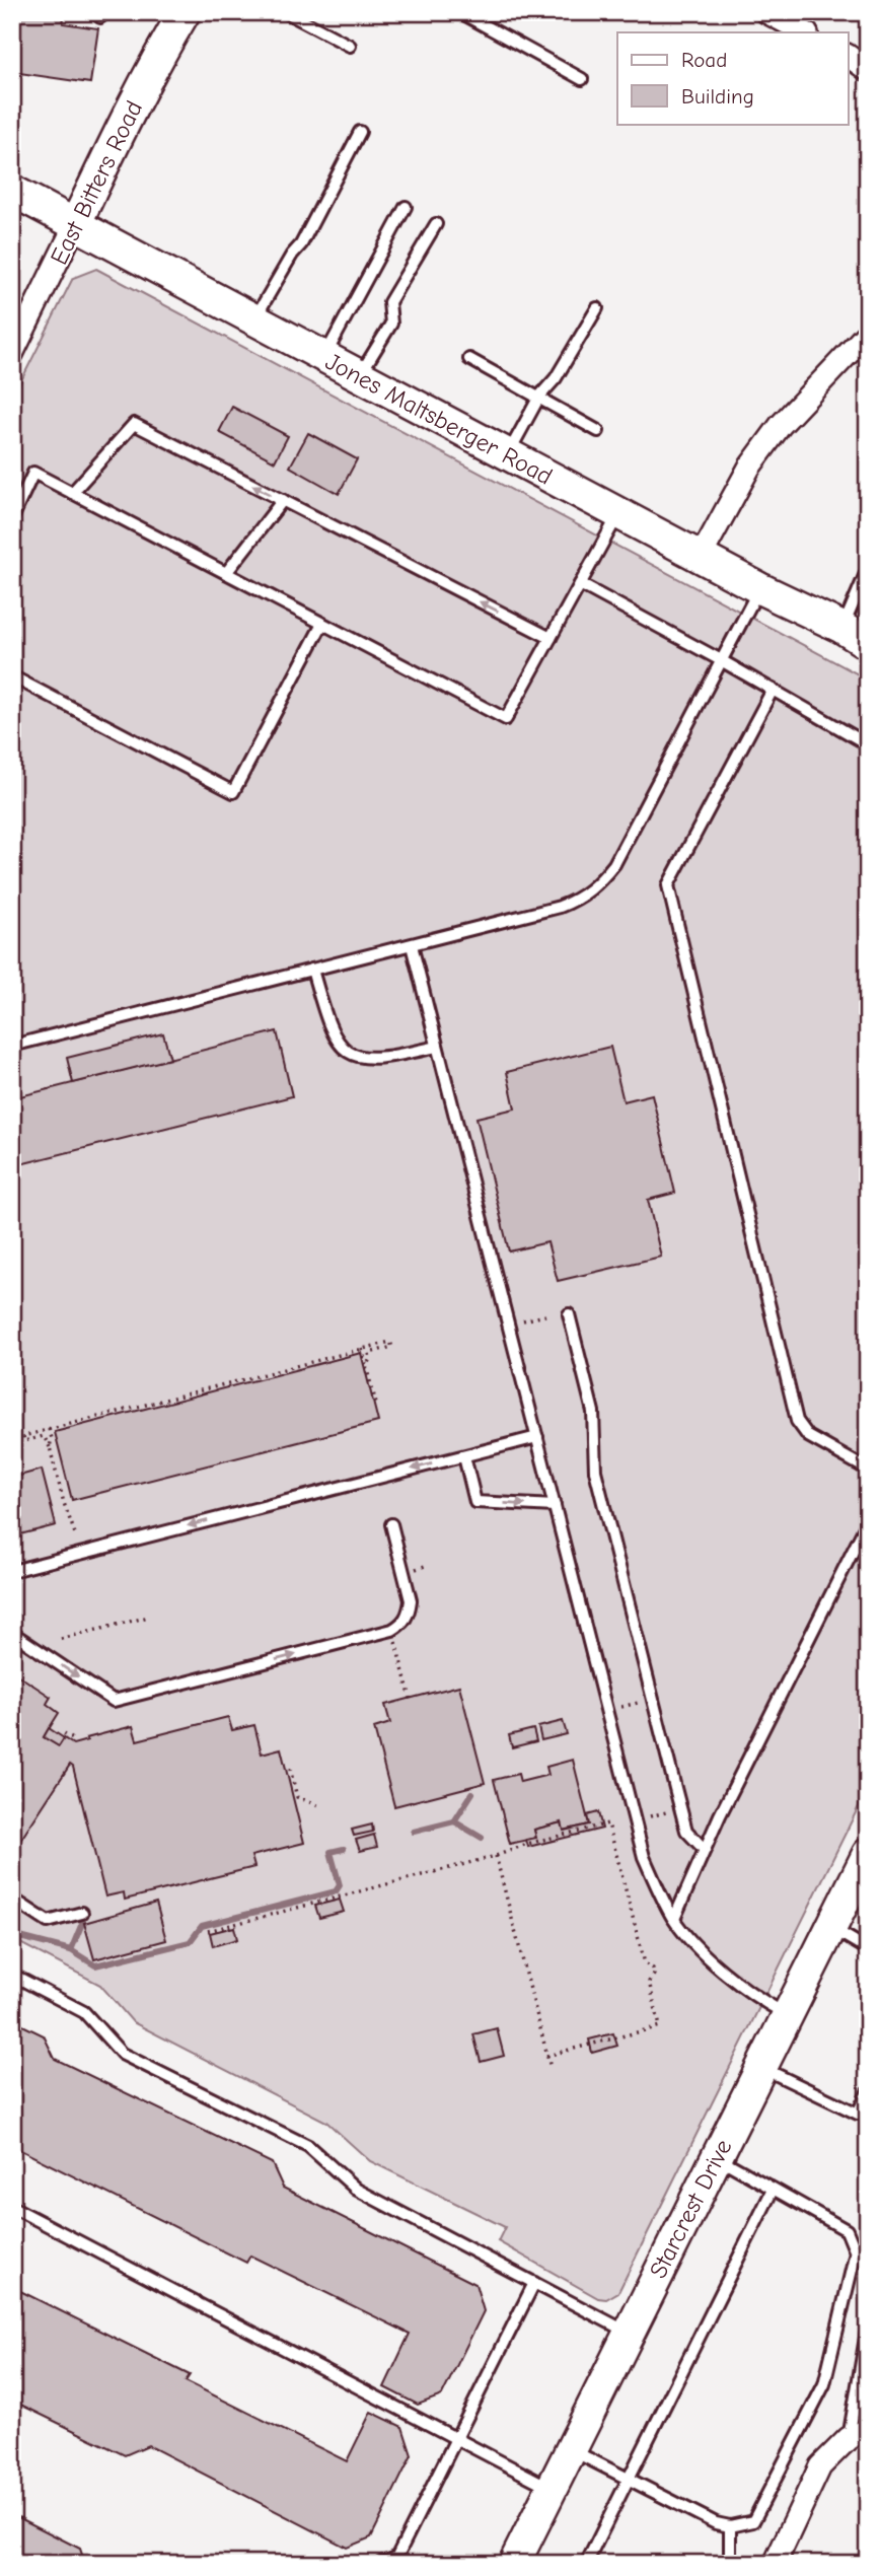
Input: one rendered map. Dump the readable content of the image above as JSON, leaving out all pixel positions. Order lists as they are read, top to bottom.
{
  "streets": {
    "main road": ["East Bitters Road", "Jones Maltsberger Road", "Starcrest Drive"]
  },
  "crossings": [
    ["East Bitters Road", "Jones Maltsberger Road"]
  ],
  "legend": ["Road", "Building"]
}
